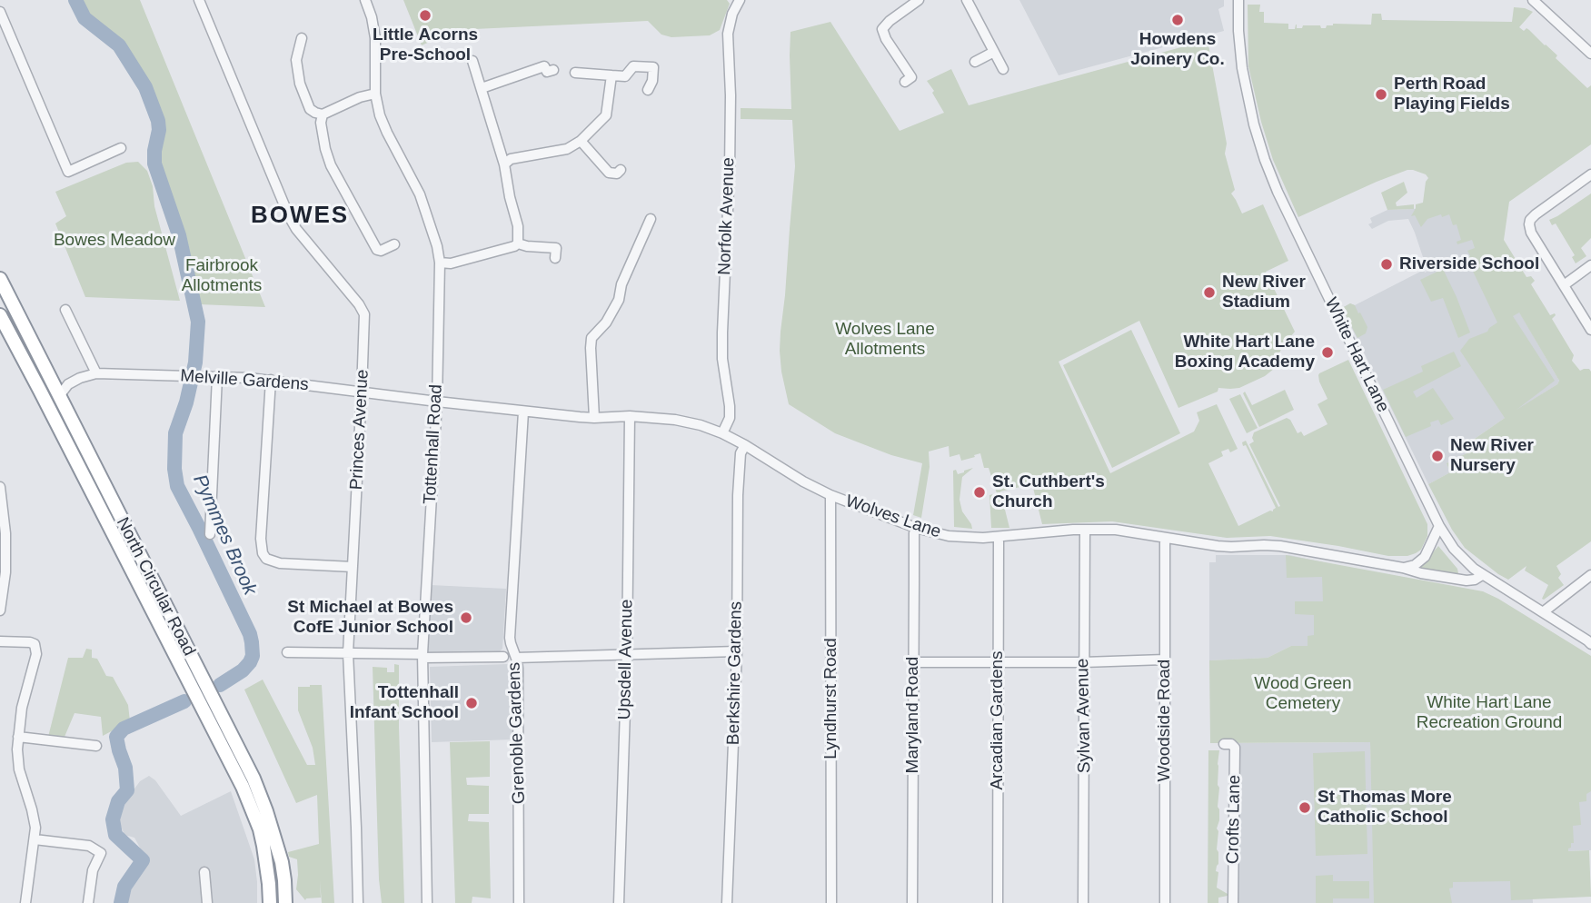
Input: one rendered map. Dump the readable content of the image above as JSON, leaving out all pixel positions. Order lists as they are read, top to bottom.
{
  "streets": {
    "highway": ["North Circular Road"],
    "street": [
      "Norfolk Avenue",
      "White Hart Lane",
      "Melville Gardens",
      "Princes Avenue",
      "Tottenhall Road",
      "Wolves Lane",
      "Upsdell Avenue",
      "Berkshire Gardens",
      "Lyndhurst Road",
      "Maryland Road",
      "Sylvan Avenue",
      "Arcadian Gardens",
      "Woodside Road",
      "Grenoble Gardens",
      "Crofts Lane"
    ]
  },
  "crossings": [
    ["Norfolk Avenue", "Wolves Lane"],
    ["White Hart Lane", "Wolves Lane"],
    ["Melville Gardens", "Princes Avenue"],
    ["Melville Gardens", "Tottenhall Road"],
    ["Melville Gardens", "Wolves Lane"],
    ["Melville Gardens", "North Circular Road"],
    ["Tottenhall Road", "Wolves Lane"],
    ["Wolves Lane", "Upsdell Avenue"],
    ["Wolves Lane", "Berkshire Gardens"],
    ["Wolves Lane", "Lyndhurst Road"],
    ["Wolves Lane", "Maryland Road"],
    ["Wolves Lane", "Sylvan Avenue"],
    ["Wolves Lane", "Arcadian Gardens"],
    ["Wolves Lane", "Woodside Road"],
    ["Wolves Lane", "Grenoble Gardens"]
  ],
  "districts": ["BOWES"],
  "water": ["Pymmes Brook"],
  "parks": [
    "Bowes Meadow",
    "Fairbrook Allotments",
    "Wolves Lane Allotments",
    "Wood Green Cemetery",
    "White Hart Lane Recreation Ground"
  ],
  "places": [
    "Little Acorns Pre-School",
    "Howdens Joinery Co.",
    "Perth Road Playing Fields",
    "Riverside School",
    "New River Stadium",
    "White Hart Lane Boxing Academy",
    "New River Nursery",
    "St. Cuthbert's Church",
    "St Michael at Bowes CofE Junior School",
    "Tottenhall Infant School",
    "St Thomas More Catholic School"
  ]
}
